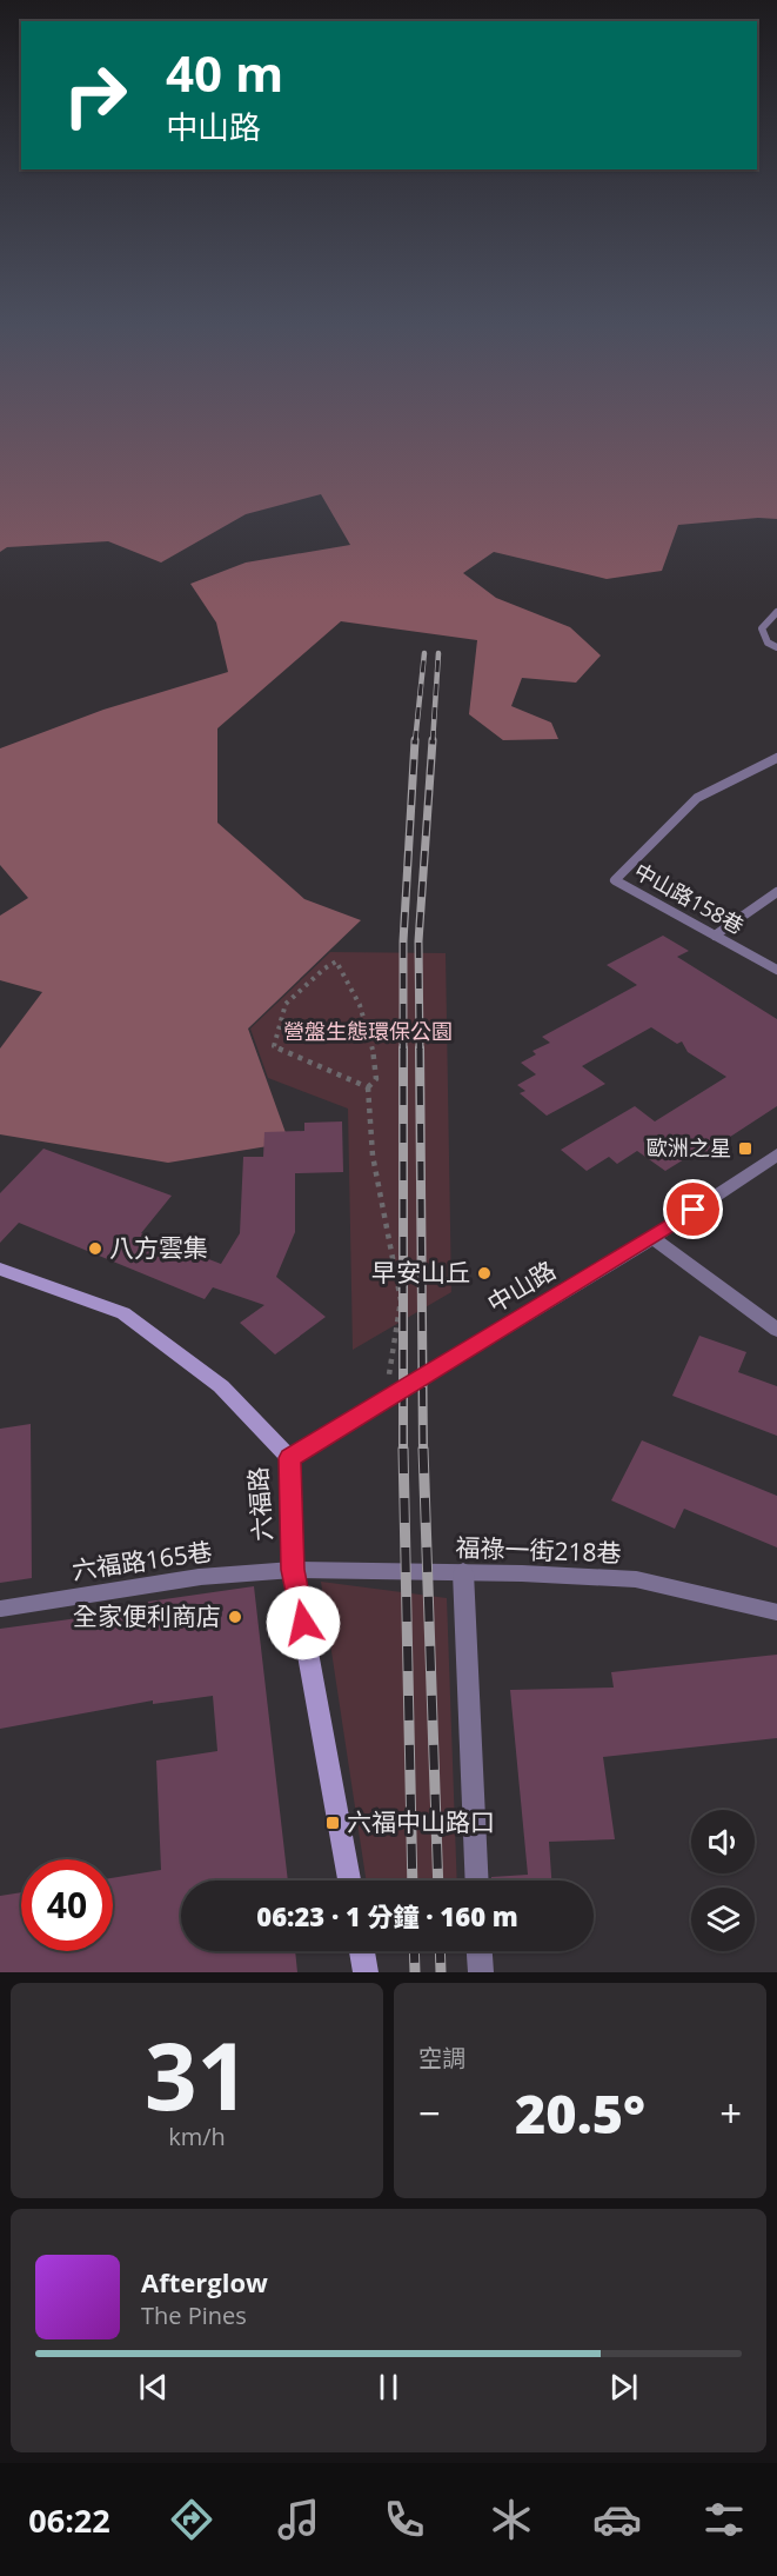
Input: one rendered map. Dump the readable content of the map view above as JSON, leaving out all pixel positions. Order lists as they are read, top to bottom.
{
  "streets": {
    "street": ["中山路", "六福路"],
    "lane": ["中山路158巷", "福祿一街218巷", "六福路165巷"]
  },
  "crossings": [
    ["中山路", "六福路"],
    ["六福路", "福祿一街218巷"],
    ["六福路", "六福路165巷"],
    ["福祿一街218巷", "六福路165巷"]
  ],
  "parks": ["營盤生態環保公園"],
  "places": {
    "transit": ["歐洲之星", "六福中山路口"],
    "other": ["八方雲集", "早安山丘", "全家便利商店"]
  },
  "page": {
    "turn": ["40 m", "中山路"],
    "limit": "40",
    "trip": "06:23 · 1 分鐘 · 160 m",
    "tile": [
      ["31", "km/h"],
      "空調"
    ],
    "heat": ["−", "20.5°", "+"],
    "song": ["Afterglow", "The Pines"],
    "tabs": "06:22"
  }
}
